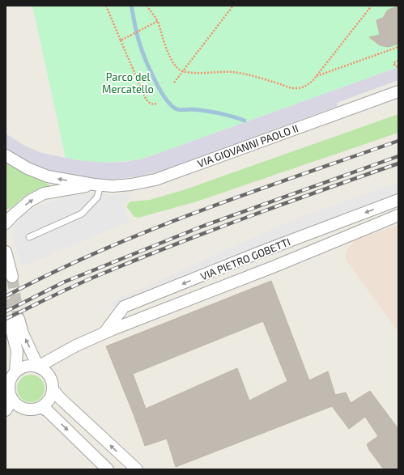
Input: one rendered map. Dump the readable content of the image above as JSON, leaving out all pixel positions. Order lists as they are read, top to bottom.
{
  "streets": {
    "street": ["VIA GIOVANNI PAOLO II", "VIA PIETRO GOBETTI"]
  },
  "parks": ["Parco del Mercatello"]
}
